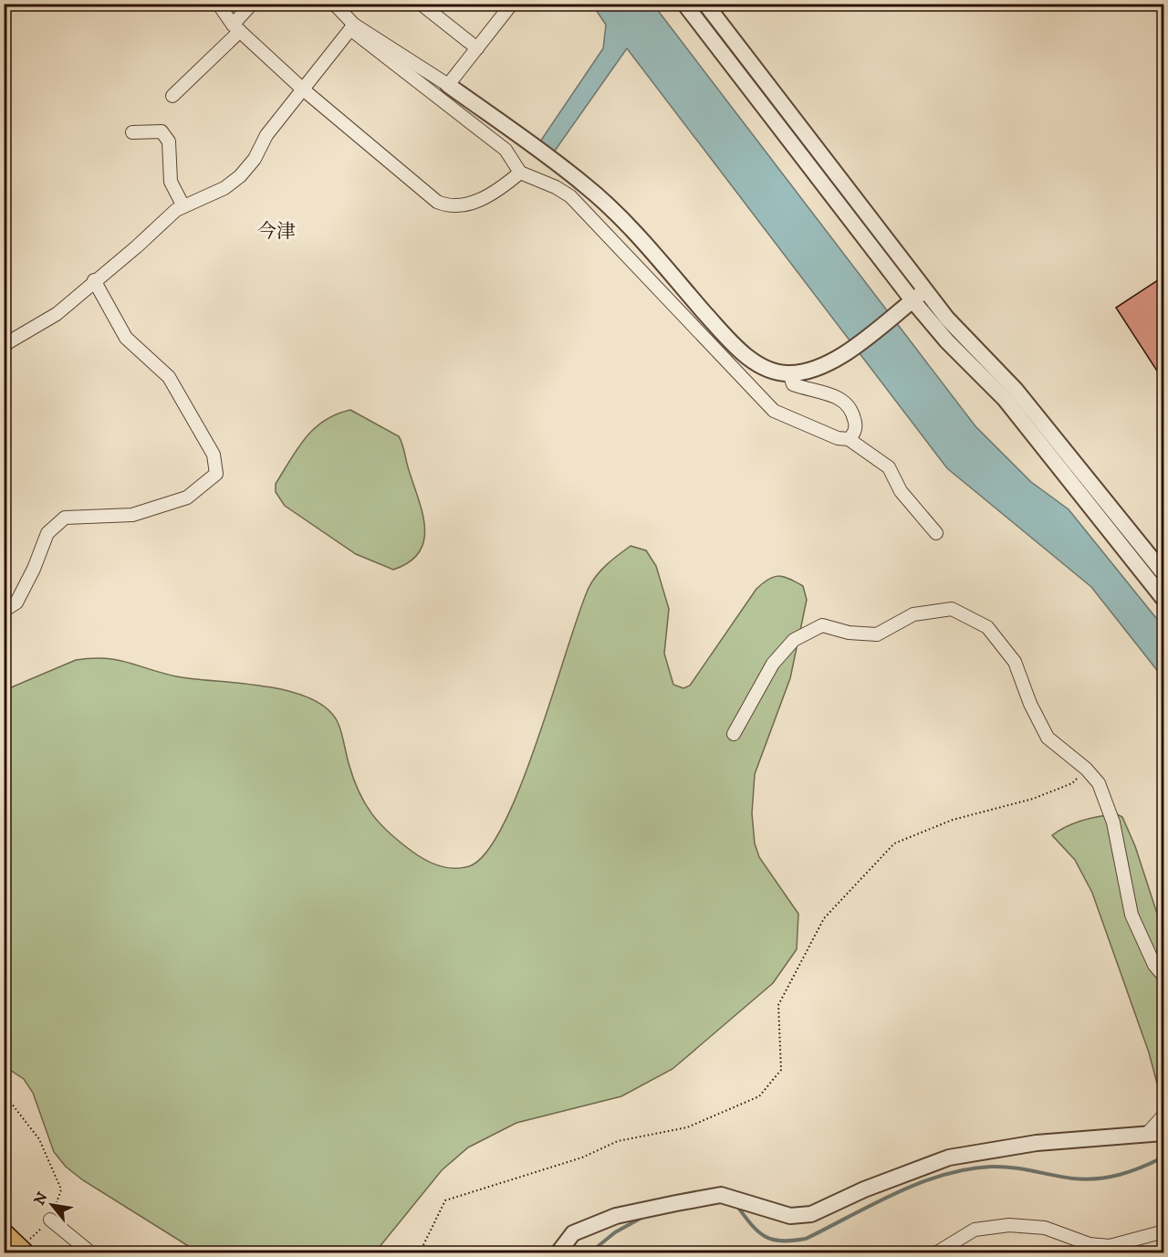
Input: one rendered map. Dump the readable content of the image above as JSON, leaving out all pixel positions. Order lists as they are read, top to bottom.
{
  "districts": ["今津"],
  "north": "top left"
}
